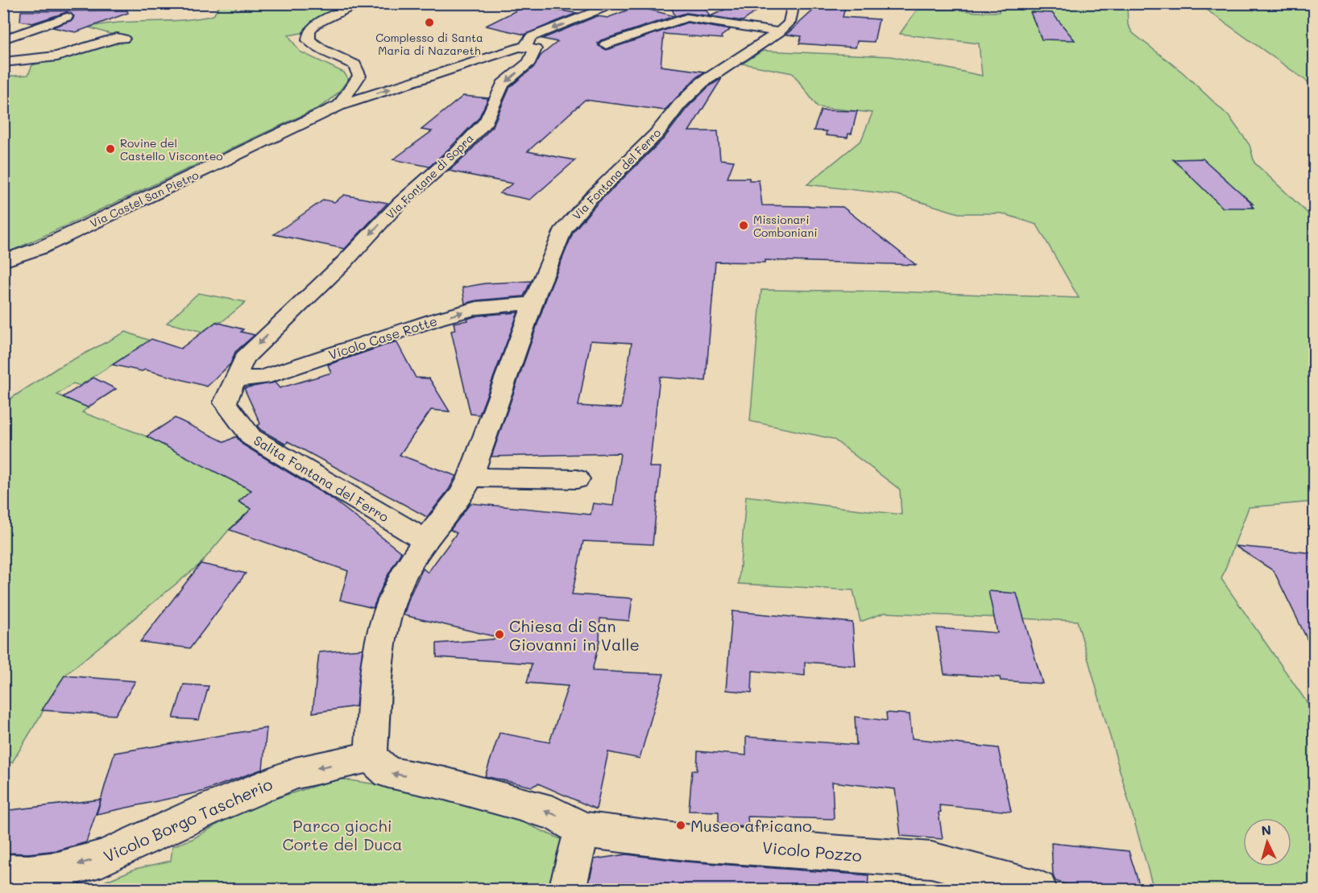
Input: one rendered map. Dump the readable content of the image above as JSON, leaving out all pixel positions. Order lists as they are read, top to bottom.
{
  "streets": {
    "street": [
      "Via Fontana del Ferro",
      "Via Fontane di Sopra",
      "Via Castel San Pietro",
      "Vicolo Case Rotte",
      "Salita Fontana del Ferro",
      "Vicolo Borgo Tascherio",
      "Vicolo Pozzo"
    ]
  },
  "crossings": [
    ["Via Fontana del Ferro", "Vicolo Case Rotte"],
    ["Via Fontana del Ferro", "Salita Fontana del Ferro"],
    ["Via Fontana del Ferro", "Vicolo Borgo Tascherio"],
    ["Via Fontane di Sopra", "Via Castel San Pietro"],
    ["Via Fontane di Sopra", "Vicolo Case Rotte"],
    ["Via Fontane di Sopra", "Salita Fontana del Ferro"],
    ["Vicolo Case Rotte", "Salita Fontana del Ferro"]
  ],
  "one_way": ["Via Fontane di Sopra", "Vicolo Case Rotte", "Vicolo Borgo Tascherio"],
  "parks": ["Parco giochi Corte del Duca"],
  "places": [
    "Complesso di Santa Maria di Nazareth",
    "Rovine del Castello Visconteo",
    "Missionari Comboniani",
    "Chiesa di San Giovanni in Valle",
    "Museo africano"
  ],
  "north": "top"
}
